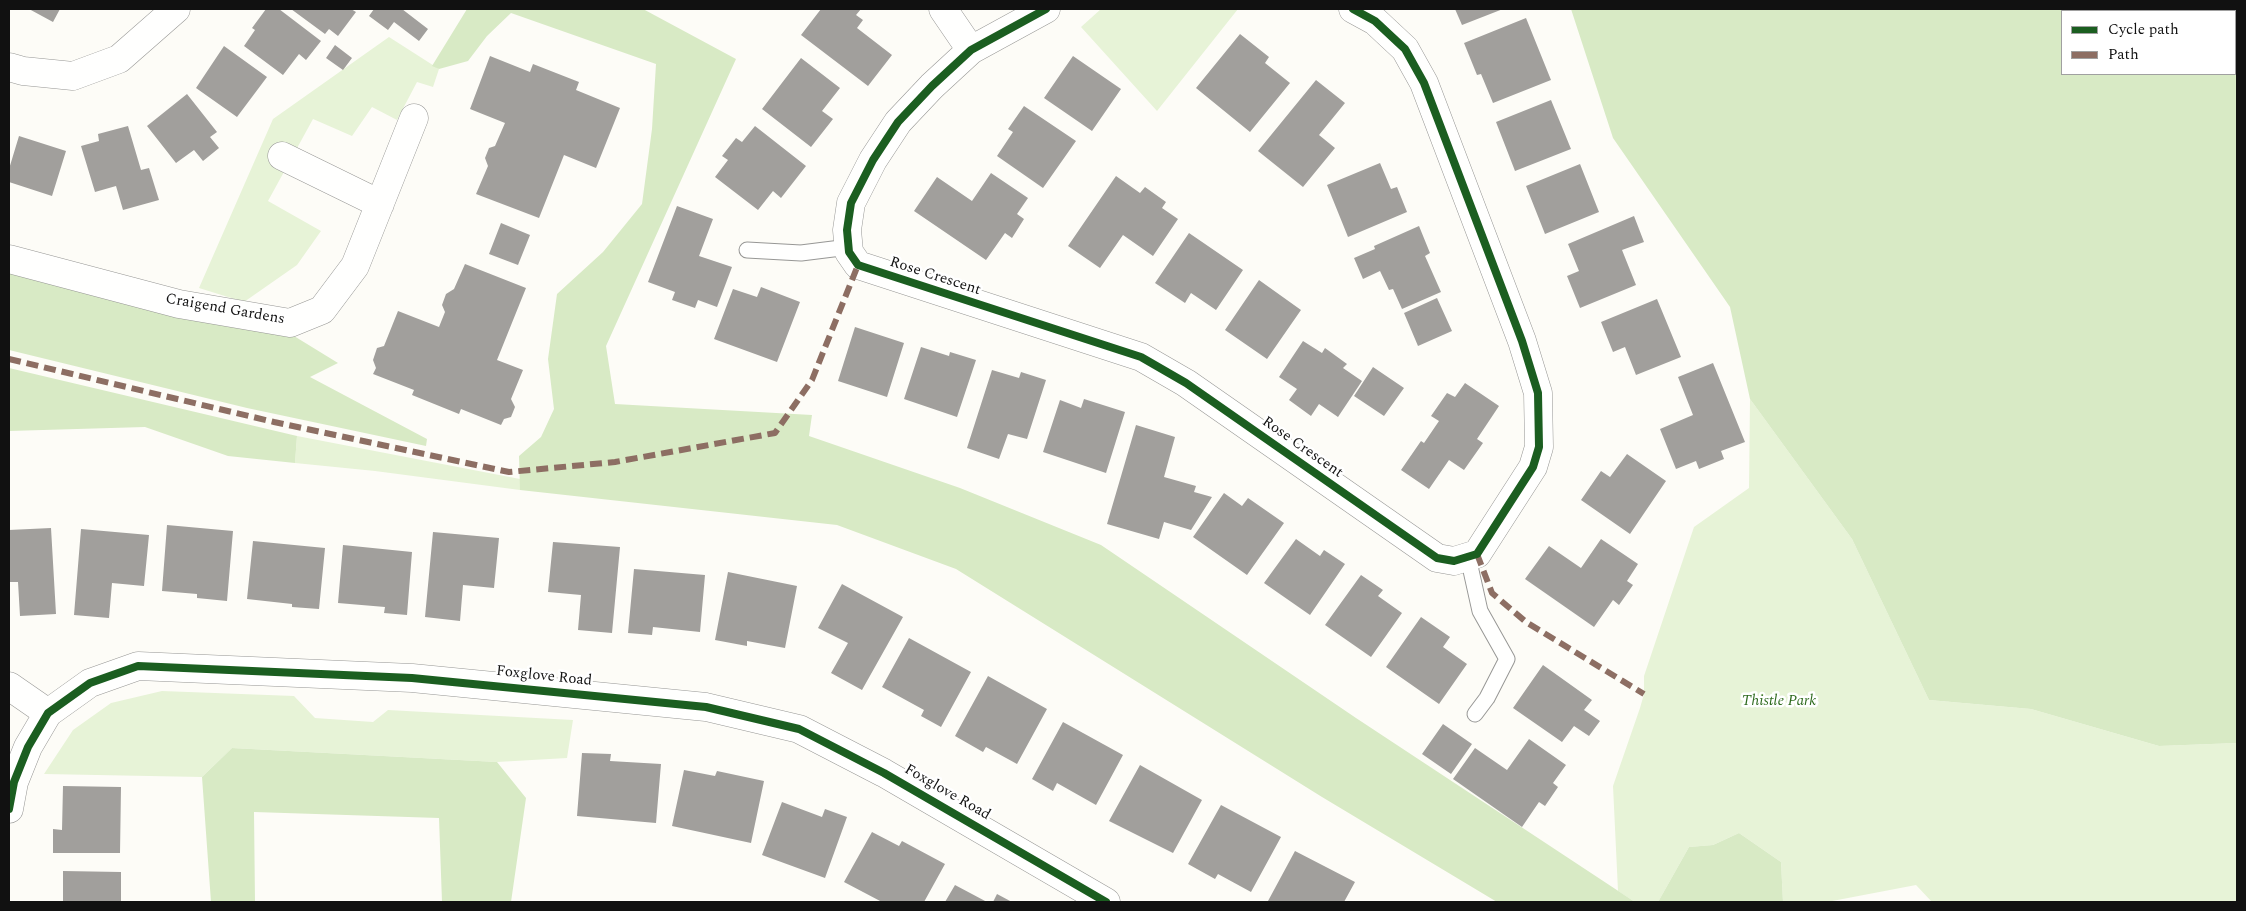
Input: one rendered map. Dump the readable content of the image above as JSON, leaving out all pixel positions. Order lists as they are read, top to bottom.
{
  "streets": {
    "street": ["Rose Crescent", "Craigend Gardens", "Foxglove Road"]
  },
  "parks": ["Thistle Park"],
  "legend": ["Cycle path", "Path"]
}
